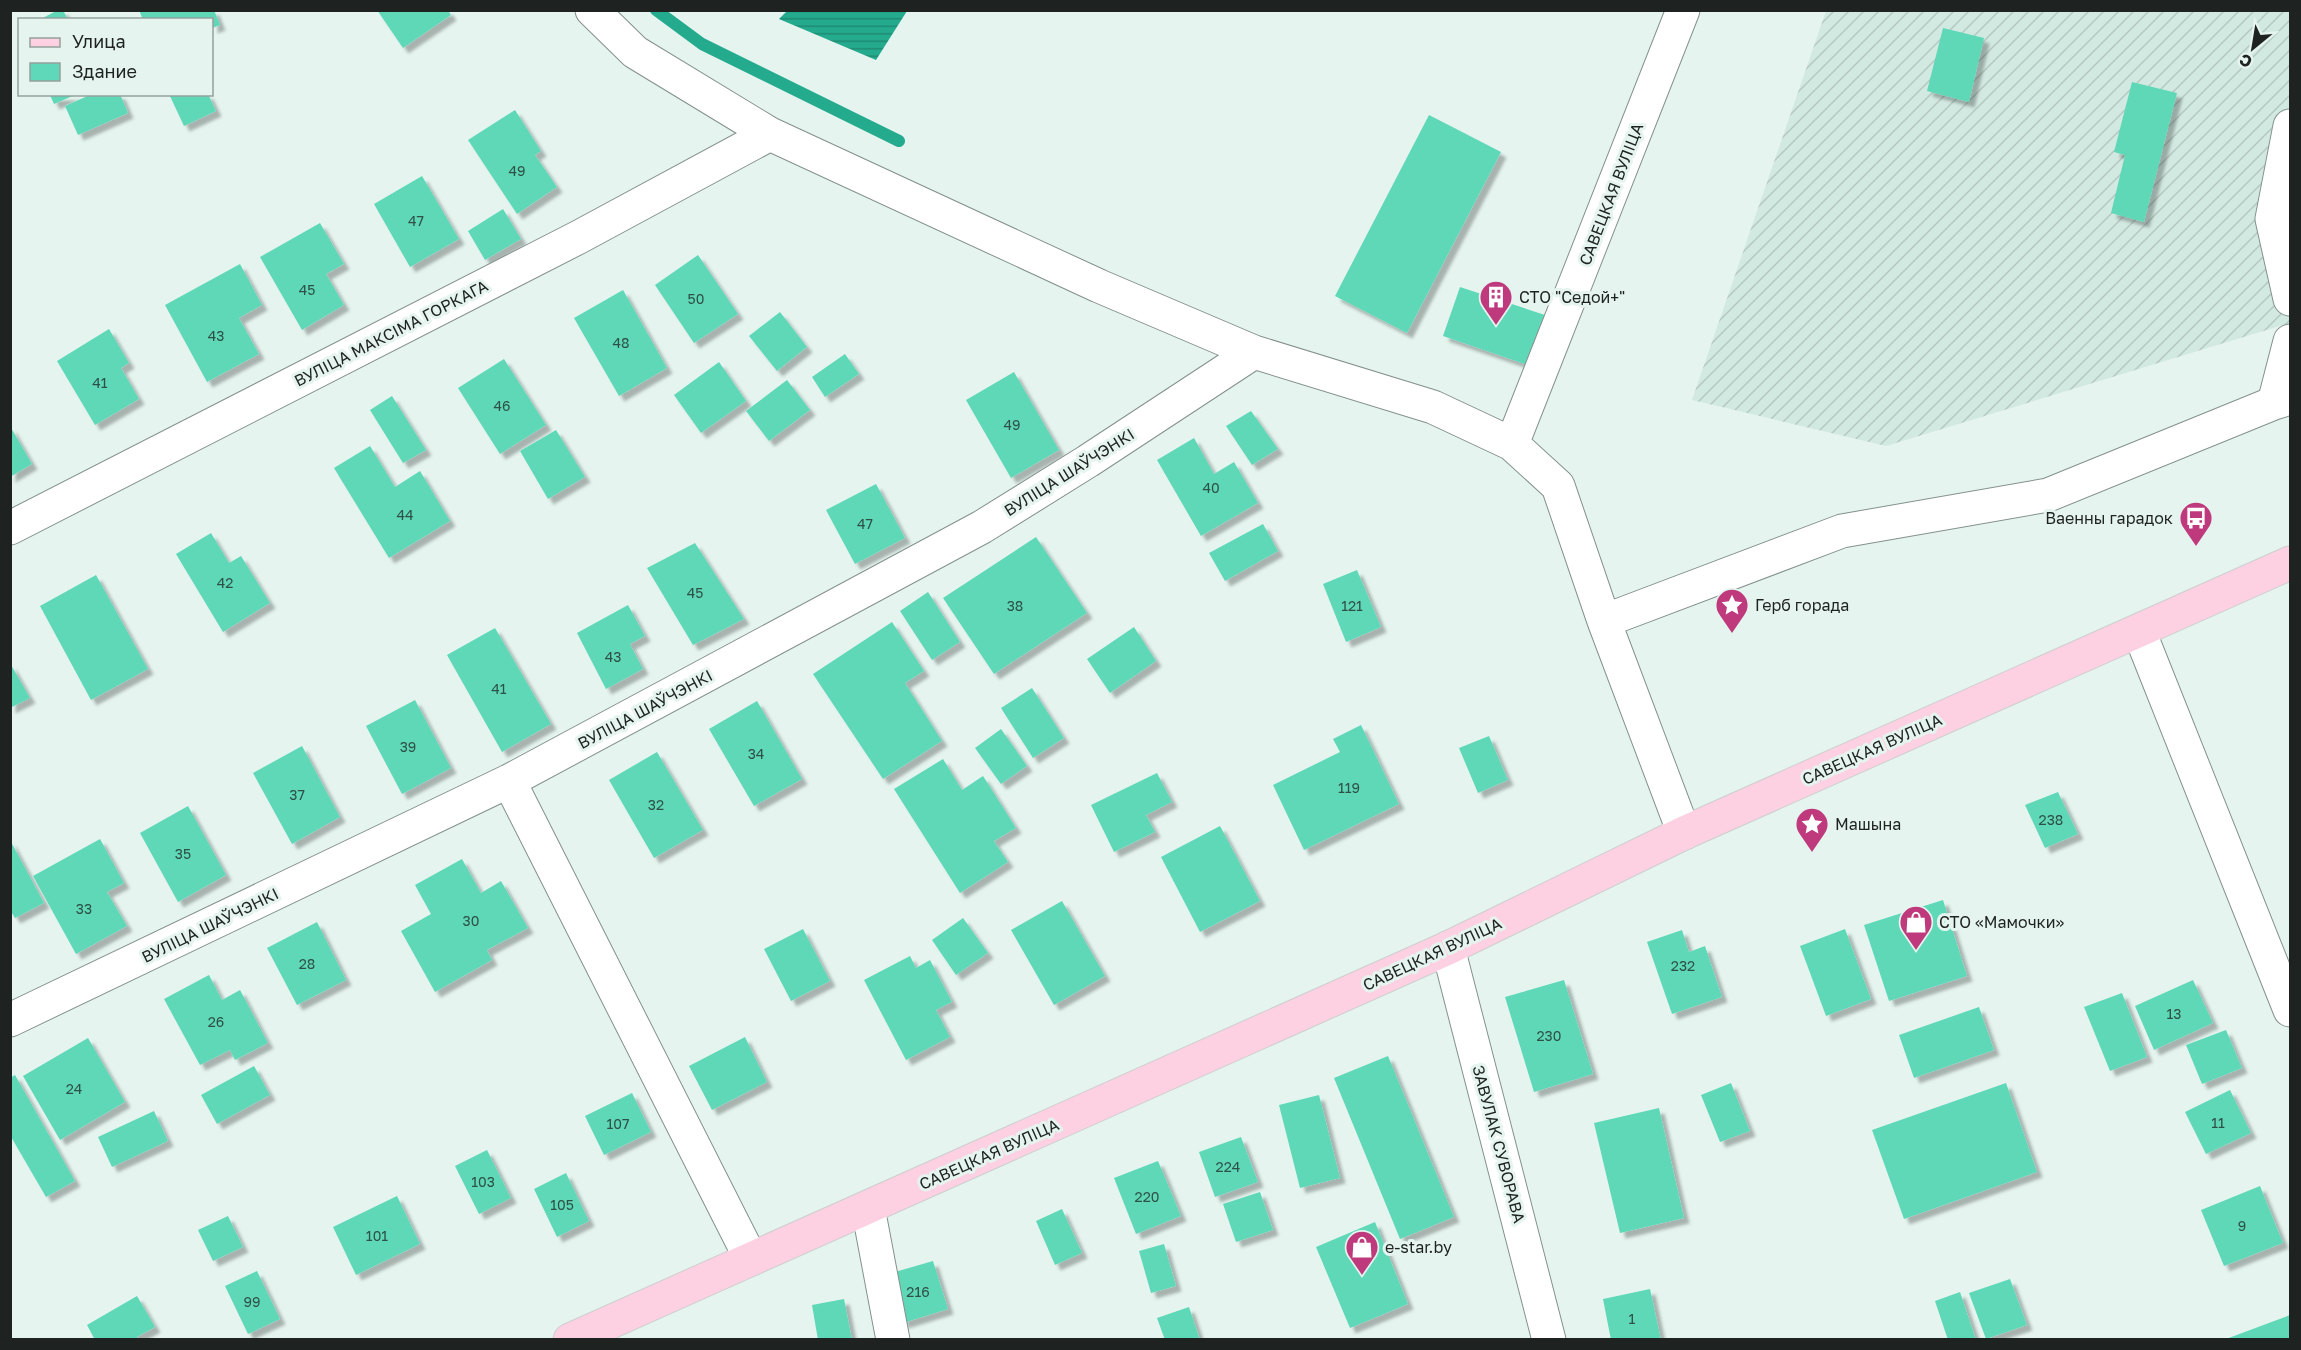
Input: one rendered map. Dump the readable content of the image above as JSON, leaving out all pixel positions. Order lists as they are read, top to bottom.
{
  "streets": {
    "main road": ["САВЕЦКАЯ ВУЛІЦА"],
    "street": ["ВУЛІЦА МАКСІМА ГОРКАГА", "ВУЛІЦА ШАЎЧЭНКІ", "ЗАВУЛАК СУВОРАВА"]
  },
  "crossings": [
    ["САВЕЦКАЯ ВУЛІЦА", "ЗАВУЛАК СУВОРАВА"]
  ],
  "places": {
    "building": ["СТО \"Седой+\""],
    "bus stop": ["Ваенны гарадок"],
    "place": ["Герб горада", "Машына"],
    "shop": ["СТО «Мамочки»", "e-star.by"]
  },
  "house_numbers": [
    "49",
    "47",
    "45",
    "50",
    "43",
    "48",
    "41",
    "46",
    "49",
    "40",
    "44",
    "47",
    "42",
    "45",
    "38",
    "121",
    "43",
    "41",
    "39",
    "34",
    "119",
    "37",
    "32",
    "238",
    "35",
    "33",
    "30",
    "28",
    "232",
    "13",
    "26",
    "230",
    "24",
    "11",
    "107",
    "224",
    "103",
    "220",
    "105",
    "9",
    "101",
    "216",
    "99",
    "1"
  ],
  "legend": ["Улица", "Здание"],
  "north": "bottom left"
}
